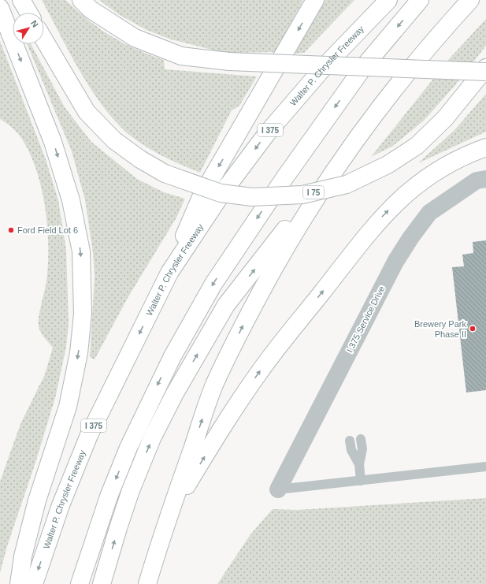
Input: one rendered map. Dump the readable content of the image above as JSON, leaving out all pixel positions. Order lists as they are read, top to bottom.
{
  "streets": {
    "highway": ["Walter P. Chrysler Freeway", "I 375", "I 75"],
    "street": ["I 375 Service Drive"]
  },
  "places": ["Ford Field Lot 6", "Brewery Park Phase II"],
  "north": "top right"
}
